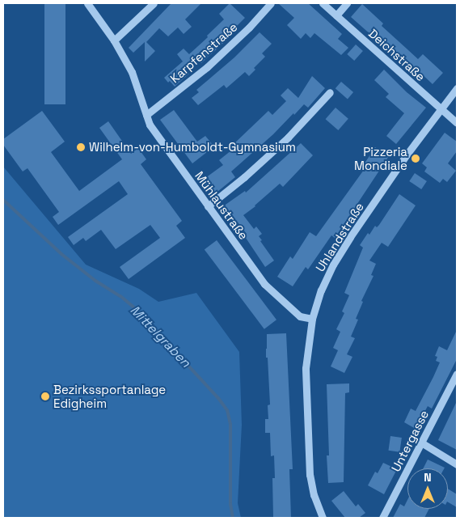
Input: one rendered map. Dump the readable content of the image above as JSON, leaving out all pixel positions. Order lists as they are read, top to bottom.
{
  "streets": {
    "street": [
      "Karpfenstraße",
      "Deichstraße",
      "Mühlaustraße",
      "Uhlandstraße",
      "Untergasse"
    ]
  },
  "crossings": [
    ["Karpfenstraße", "Mühlaustraße"],
    ["Deichstraße", "Uhlandstraße"],
    ["Mühlaustraße", "Uhlandstraße"]
  ],
  "water": ["Mittelgraben"],
  "places": ["Wilhelm-von-Humboldt-Gymnasium", "Pizzeria Mondiale", "Bezirkssportanlage Edigheim"],
  "north": "top"
}
